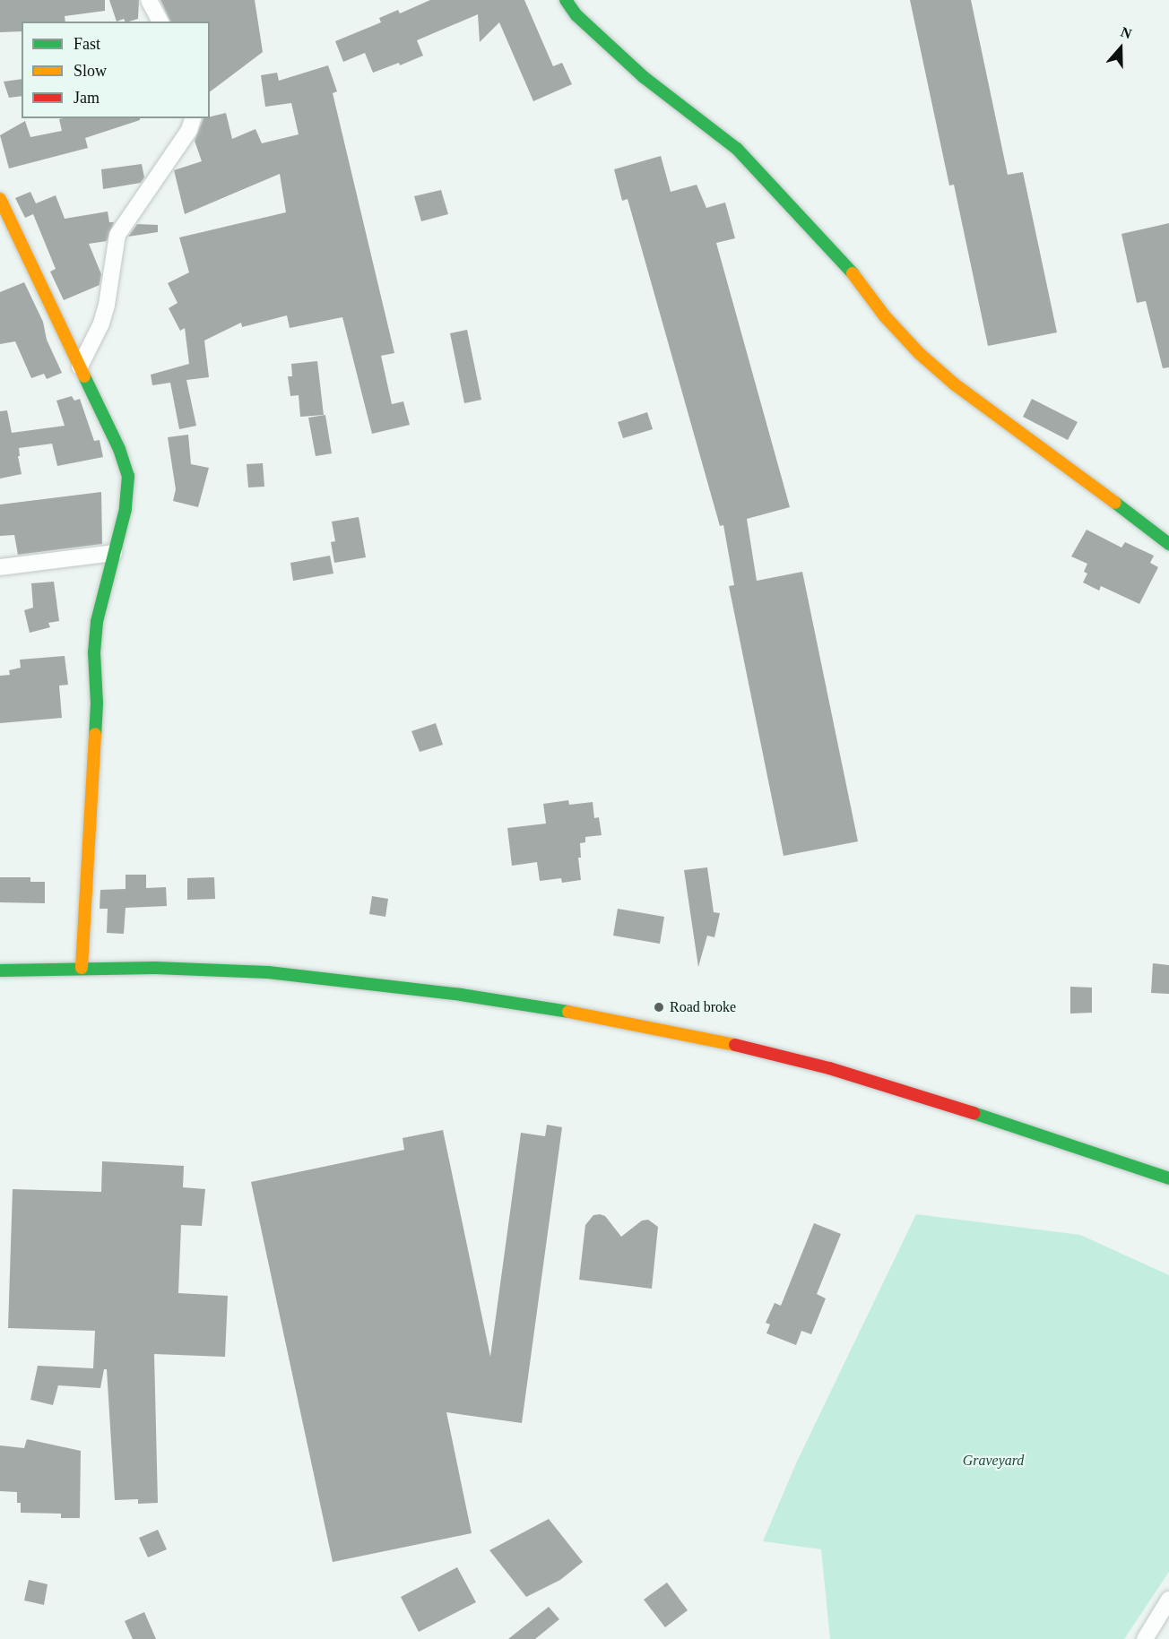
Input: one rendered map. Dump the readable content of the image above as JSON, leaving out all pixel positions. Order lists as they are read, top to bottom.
{
  "parks": ["Graveyard"],
  "places": ["Road broke"],
  "legend": ["Fast", "Slow", "Jam"],
  "north": "top"
}
